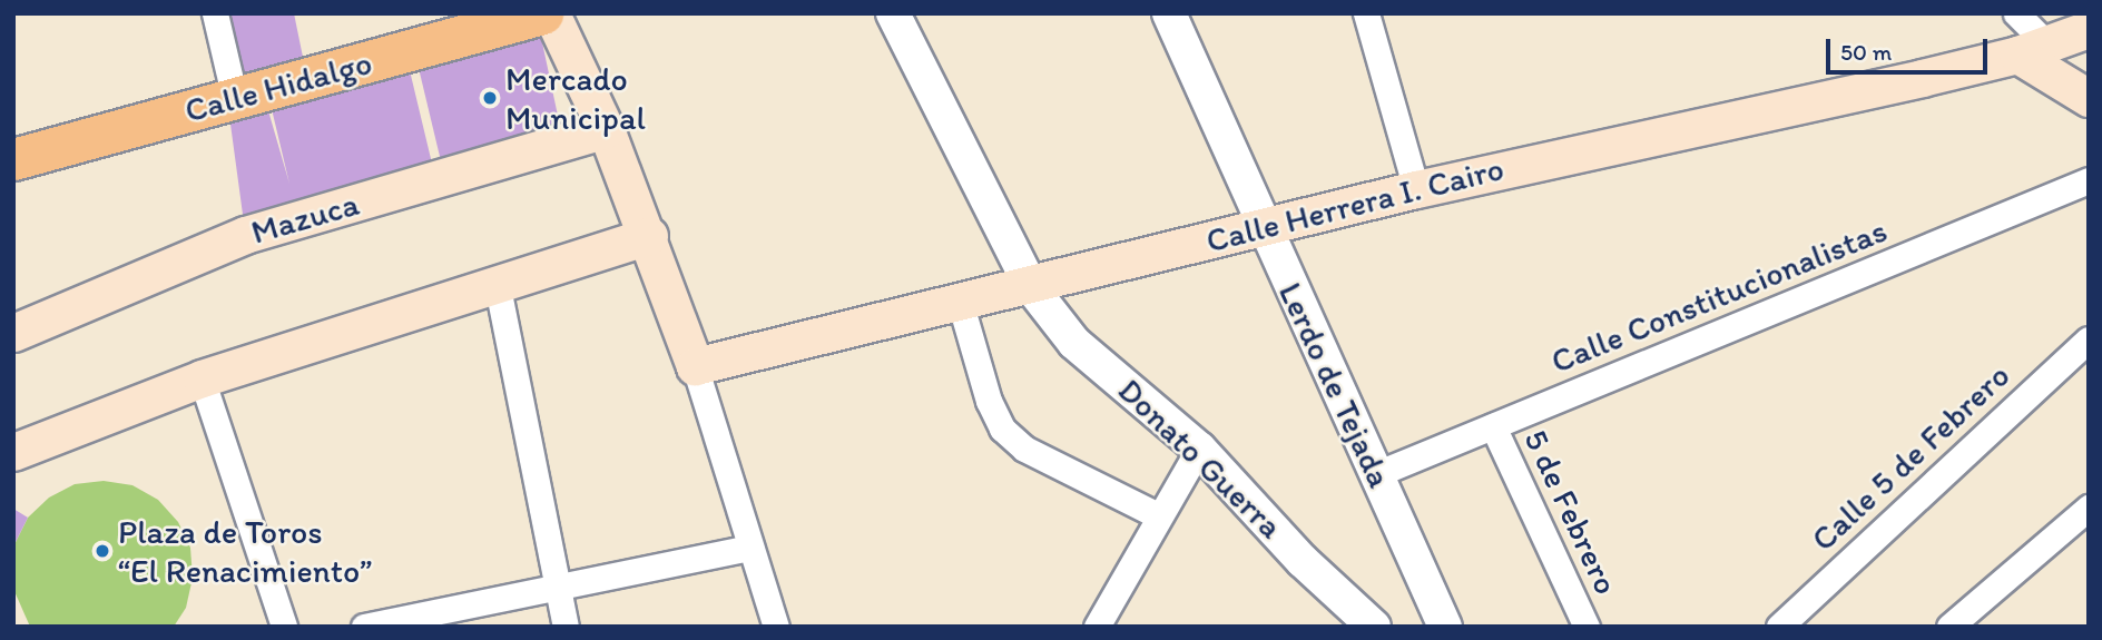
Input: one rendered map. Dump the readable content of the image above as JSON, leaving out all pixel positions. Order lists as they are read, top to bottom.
{
  "streets": {
    "main road": ["Calle Hidalgo", "Calle Herrera I. Cairo", "Mazuca"],
    "street": [
      "Calle Constitucionalistas",
      "Lerdo de Tejada",
      "Calle 5 de Febrero",
      "Donato Guerra",
      "5 de Febrero"
    ]
  },
  "crossings": [
    ["Calle Herrera I. Cairo", "Lerdo de Tejada"],
    ["Calle Herrera I. Cairo", "Donato Guerra"],
    ["Calle Constitucionalistas", "Lerdo de Tejada"],
    ["Calle Constitucionalistas", "5 de Febrero"]
  ],
  "places": ["Mercado Municipal", "Plaza de Toros “El Renacimiento”"],
  "scale_bar": "50 m"
}
